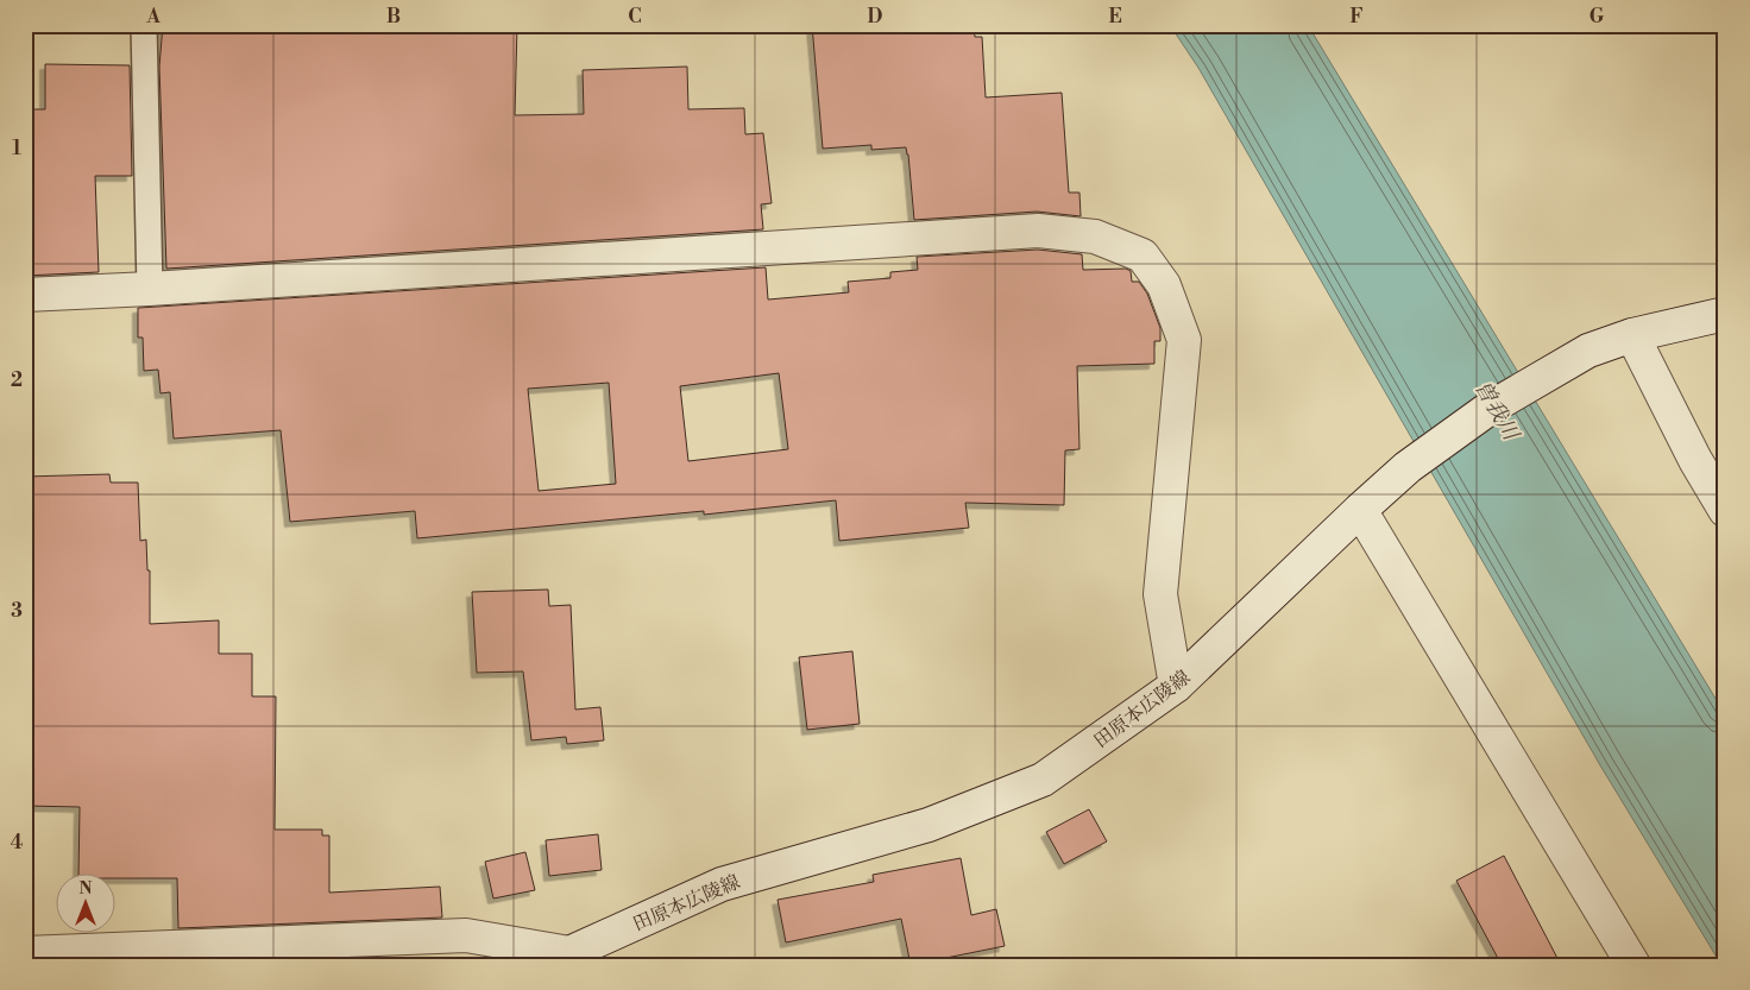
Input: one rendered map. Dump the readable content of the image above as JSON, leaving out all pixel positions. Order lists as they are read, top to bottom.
{
  "streets": {
    "street": ["田原本広陵線"]
  },
  "water": ["曽我川"],
  "north": "top",
  "grid": {
    "columns": [
      "A",
      "B",
      "C",
      "D",
      "E",
      "F",
      "G"
    ],
    "rows": [
      "1",
      "2",
      "3",
      "4"
    ]
  }
}
